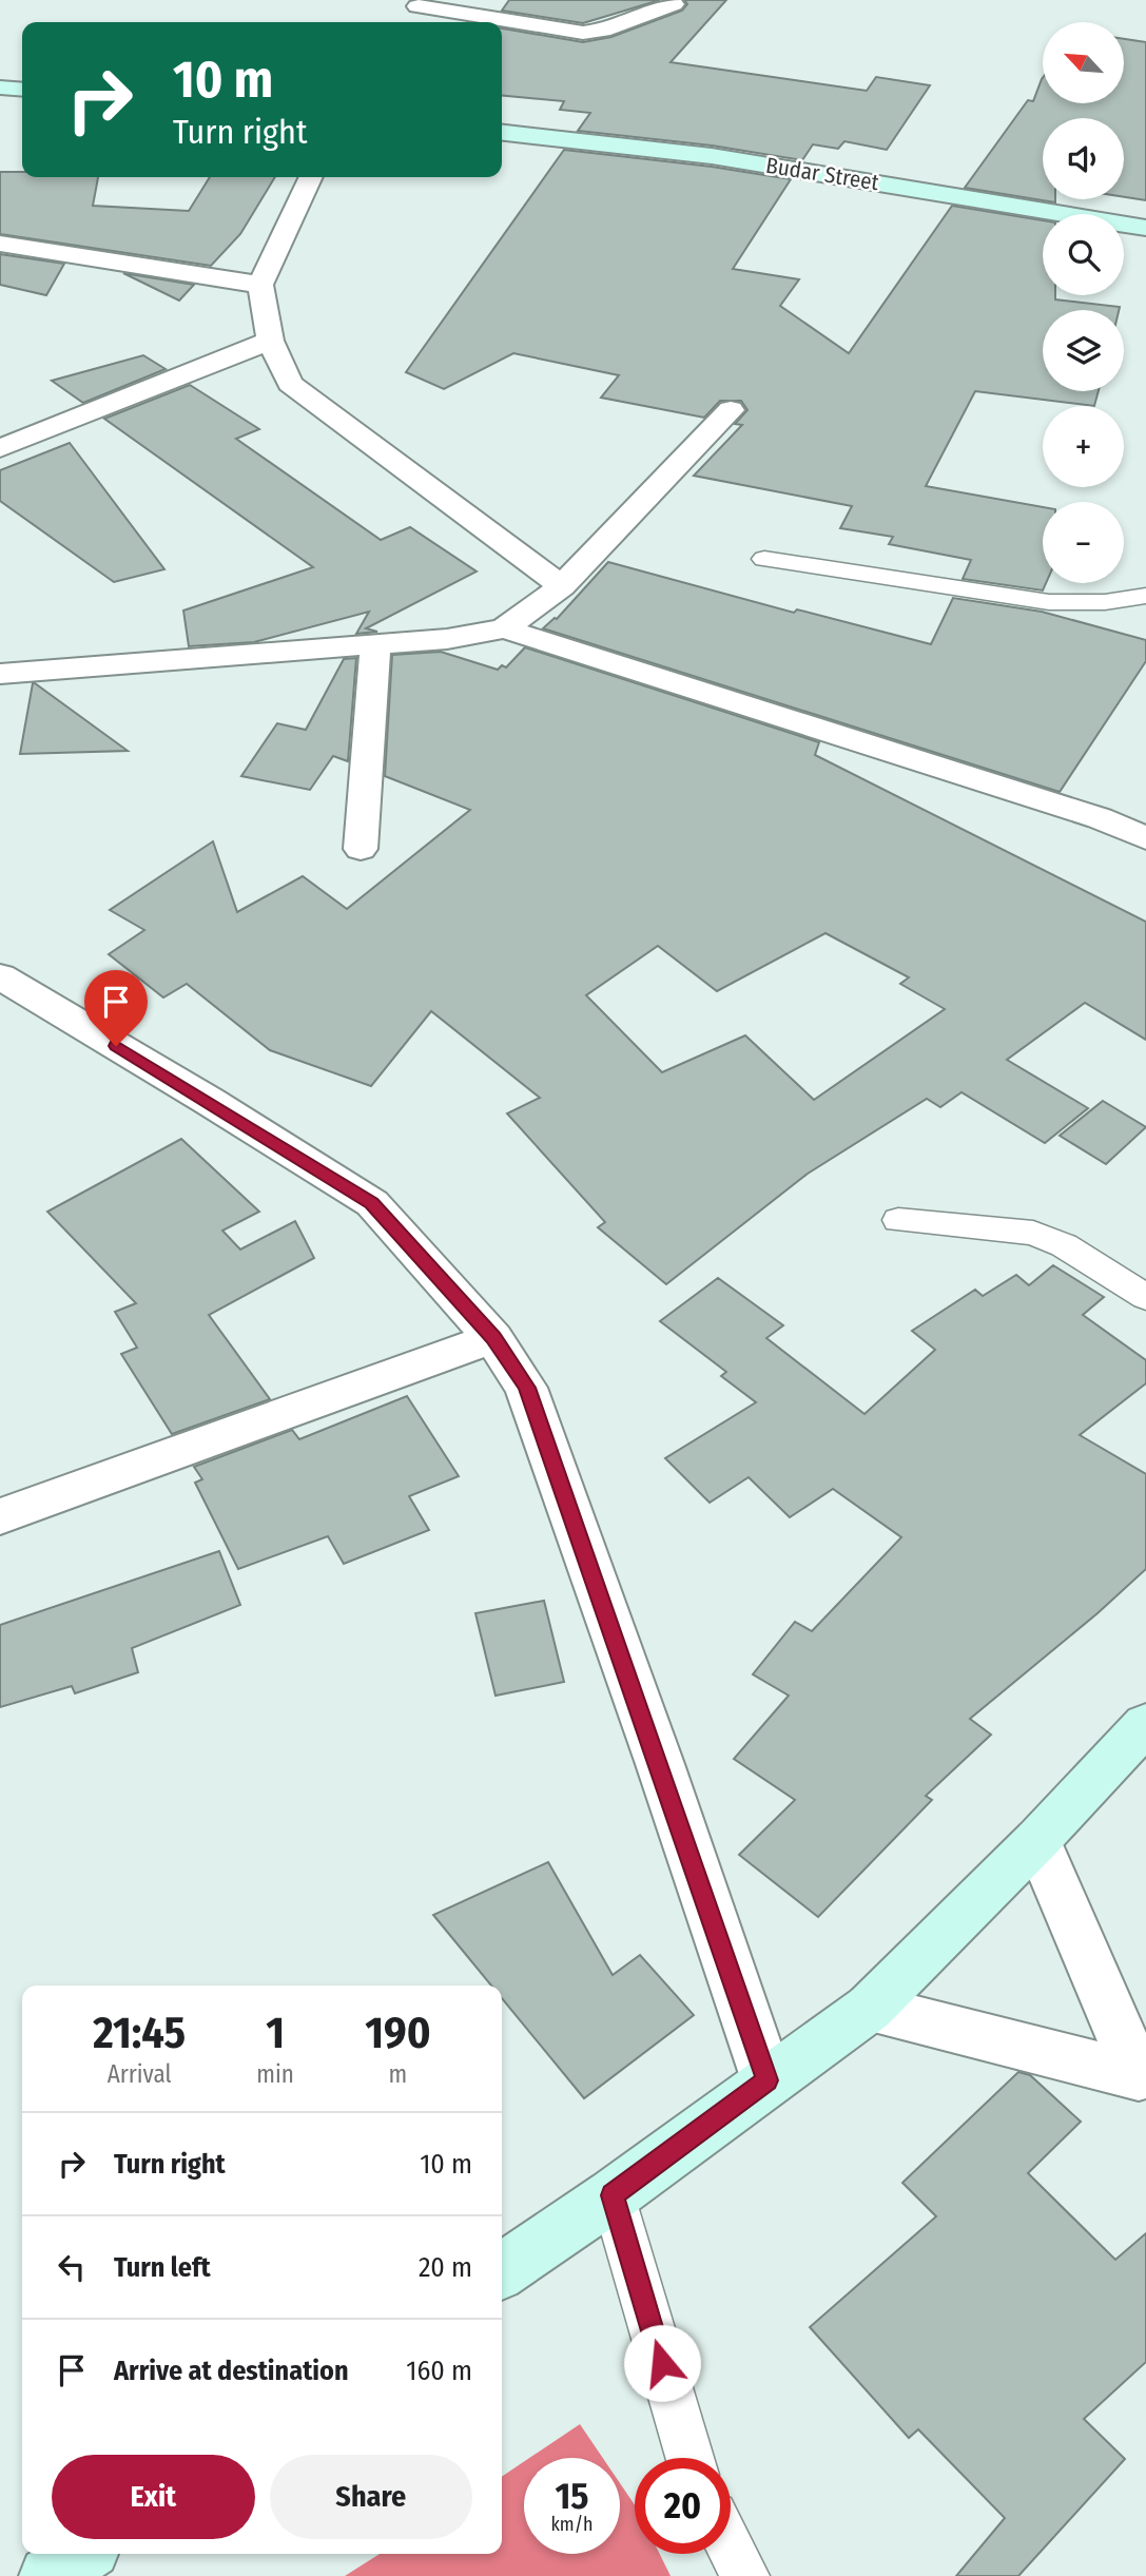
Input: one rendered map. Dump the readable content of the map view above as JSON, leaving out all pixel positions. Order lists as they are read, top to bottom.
{
  "streets": {
    "main road": ["Budar Street"]
  },
  "north": "top left",
  "page": {
    "map_buttons": ["+", "−"],
    "turn": ["10 m", "Turn right"],
    "eta": [
      "21:45",
      "Arrival",
      "1",
      "min",
      "190",
      "m"
    ],
    "list": [
      {
        "name": "Turn right",
        "value": "10 m"
      },
      {
        "name": "Turn left",
        "value": "20 m"
      },
      {
        "name": "Arrive at destination",
        "value": "160 m"
      }
    ],
    "buttons": ["Exit", "Share"],
    "speed": "15 km/h",
    "limit": "20"
  }
}
